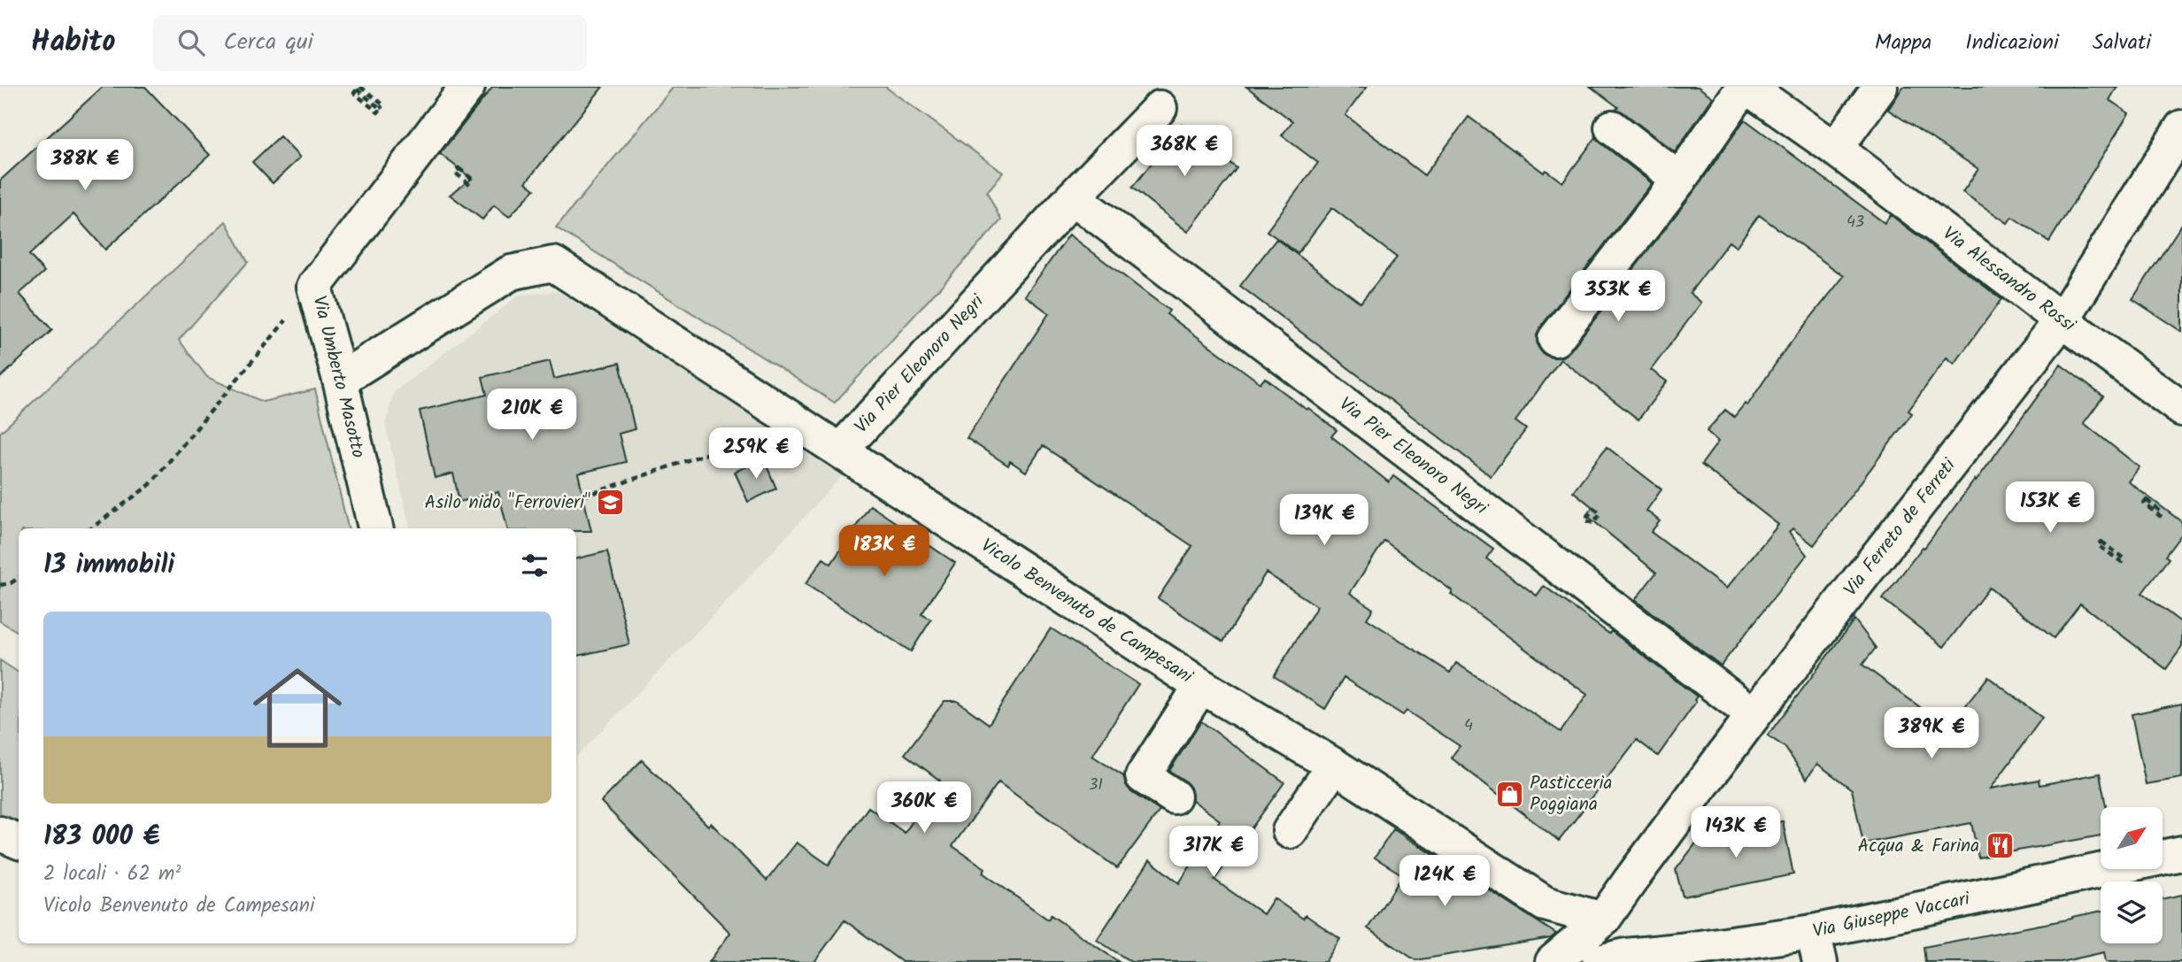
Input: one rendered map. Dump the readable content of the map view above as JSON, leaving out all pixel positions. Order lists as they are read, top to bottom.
{
  "streets": {
    "street": [
      "Via Alessandro Rossi",
      "Via Pier Eleonoro Negri",
      "Via Umberto Masotto",
      "Via Ferreto de Ferreti",
      "Vicolo Benvenuto de Campesani",
      "Via Giuseppe Vaccari"
    ]
  },
  "crossings": [
    ["Via Alessandro Rossi", "Via Ferreto de Ferreti"],
    ["Via Pier Eleonoro Negri", "Via Ferreto de Ferreti"],
    ["Via Pier Eleonoro Negri", "Vicolo Benvenuto de Campesani"],
    ["Via Umberto Masotto", "Vicolo Benvenuto de Campesani"],
    ["Via Ferreto de Ferreti", "Vicolo Benvenuto de Campesani"]
  ],
  "places": {
    "school or university": ["Asilo nido \"Ferrovieri\""],
    "shop": ["Pasticceria Poggiana"],
    "restaurant": ["Acqua & Farina"]
  },
  "house_numbers": ["43", "4", "31"],
  "north": "top right",
  "page": {
    "header": "Habito",
    "search": "Cerca qui",
    "nav": ["Mappa", "Indicazioni", "Salvati"],
    "price": [
      "368K €",
      "388K €",
      "353K €",
      "210K €",
      "259K €",
      "153K €",
      "139K €",
      "183K €",
      "389K €",
      "360K €",
      "143K €",
      "317K €",
      "124K €"
    ],
    "heading": "13 immobili",
    "list": [
      {
        "name": "183 000 €",
        "note": "2 locali · 62 m² · Vicolo Benvenuto de Campesani"
      }
    ]
  }
}
